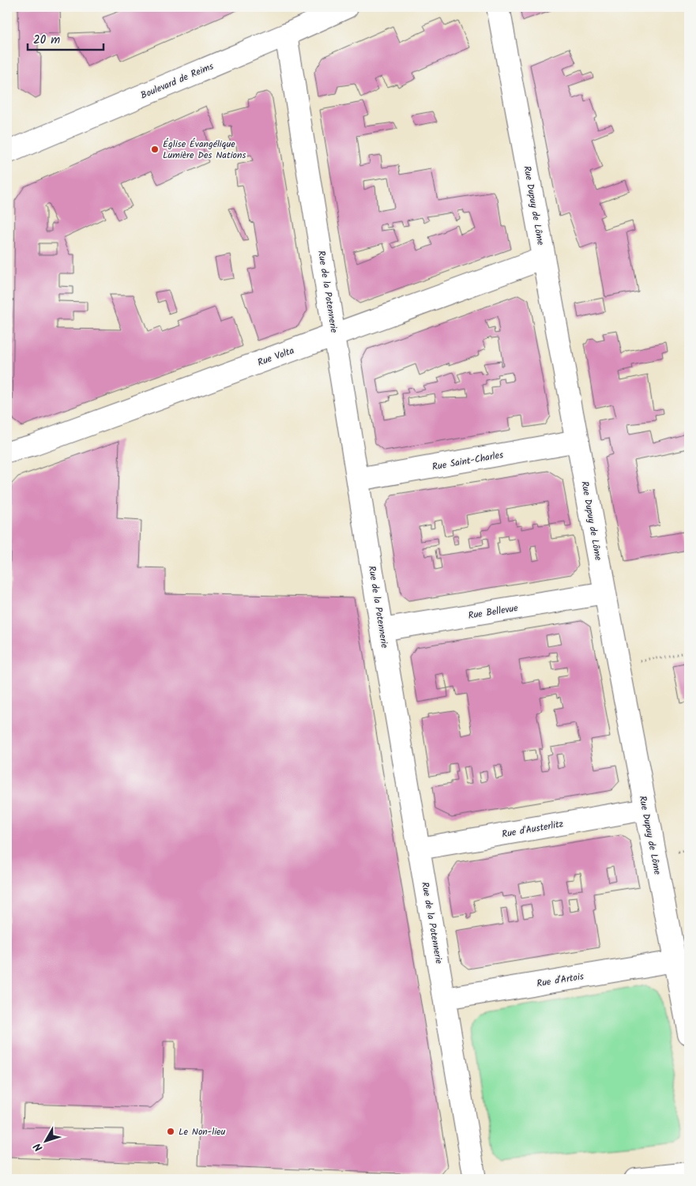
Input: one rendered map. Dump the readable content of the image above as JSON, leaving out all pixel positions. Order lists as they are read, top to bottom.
{
  "streets": {
    "street": [
      "Boulevard de Reims",
      "Rue Dupuy de Lôme",
      "Rue de la Potennerie",
      "Rue Volta",
      "Rue Saint-Charles",
      "Rue Bellevue",
      "Rue d'Austerlitz",
      "Rue d'Artois"
    ]
  },
  "crossings": [
    ["Boulevard de Reims", "Rue de la Potennerie"],
    ["Rue Dupuy de Lôme", "Rue Volta"],
    ["Rue Dupuy de Lôme", "Rue Saint-Charles"],
    ["Rue Dupuy de Lôme", "Rue Bellevue"],
    ["Rue Dupuy de Lôme", "Rue d'Austerlitz"],
    ["Rue Dupuy de Lôme", "Rue d'Artois"],
    ["Rue de la Potennerie", "Rue Volta"],
    ["Rue de la Potennerie", "Rue Saint-Charles"],
    ["Rue de la Potennerie", "Rue Bellevue"],
    ["Rue de la Potennerie", "Rue d'Austerlitz"],
    ["Rue de la Potennerie", "Rue d'Artois"]
  ],
  "places": ["Église Évangélique Lumière Des Nations", "Le Non-lieu"],
  "scale_bar": "20 m",
  "north": "bottom left"
}
